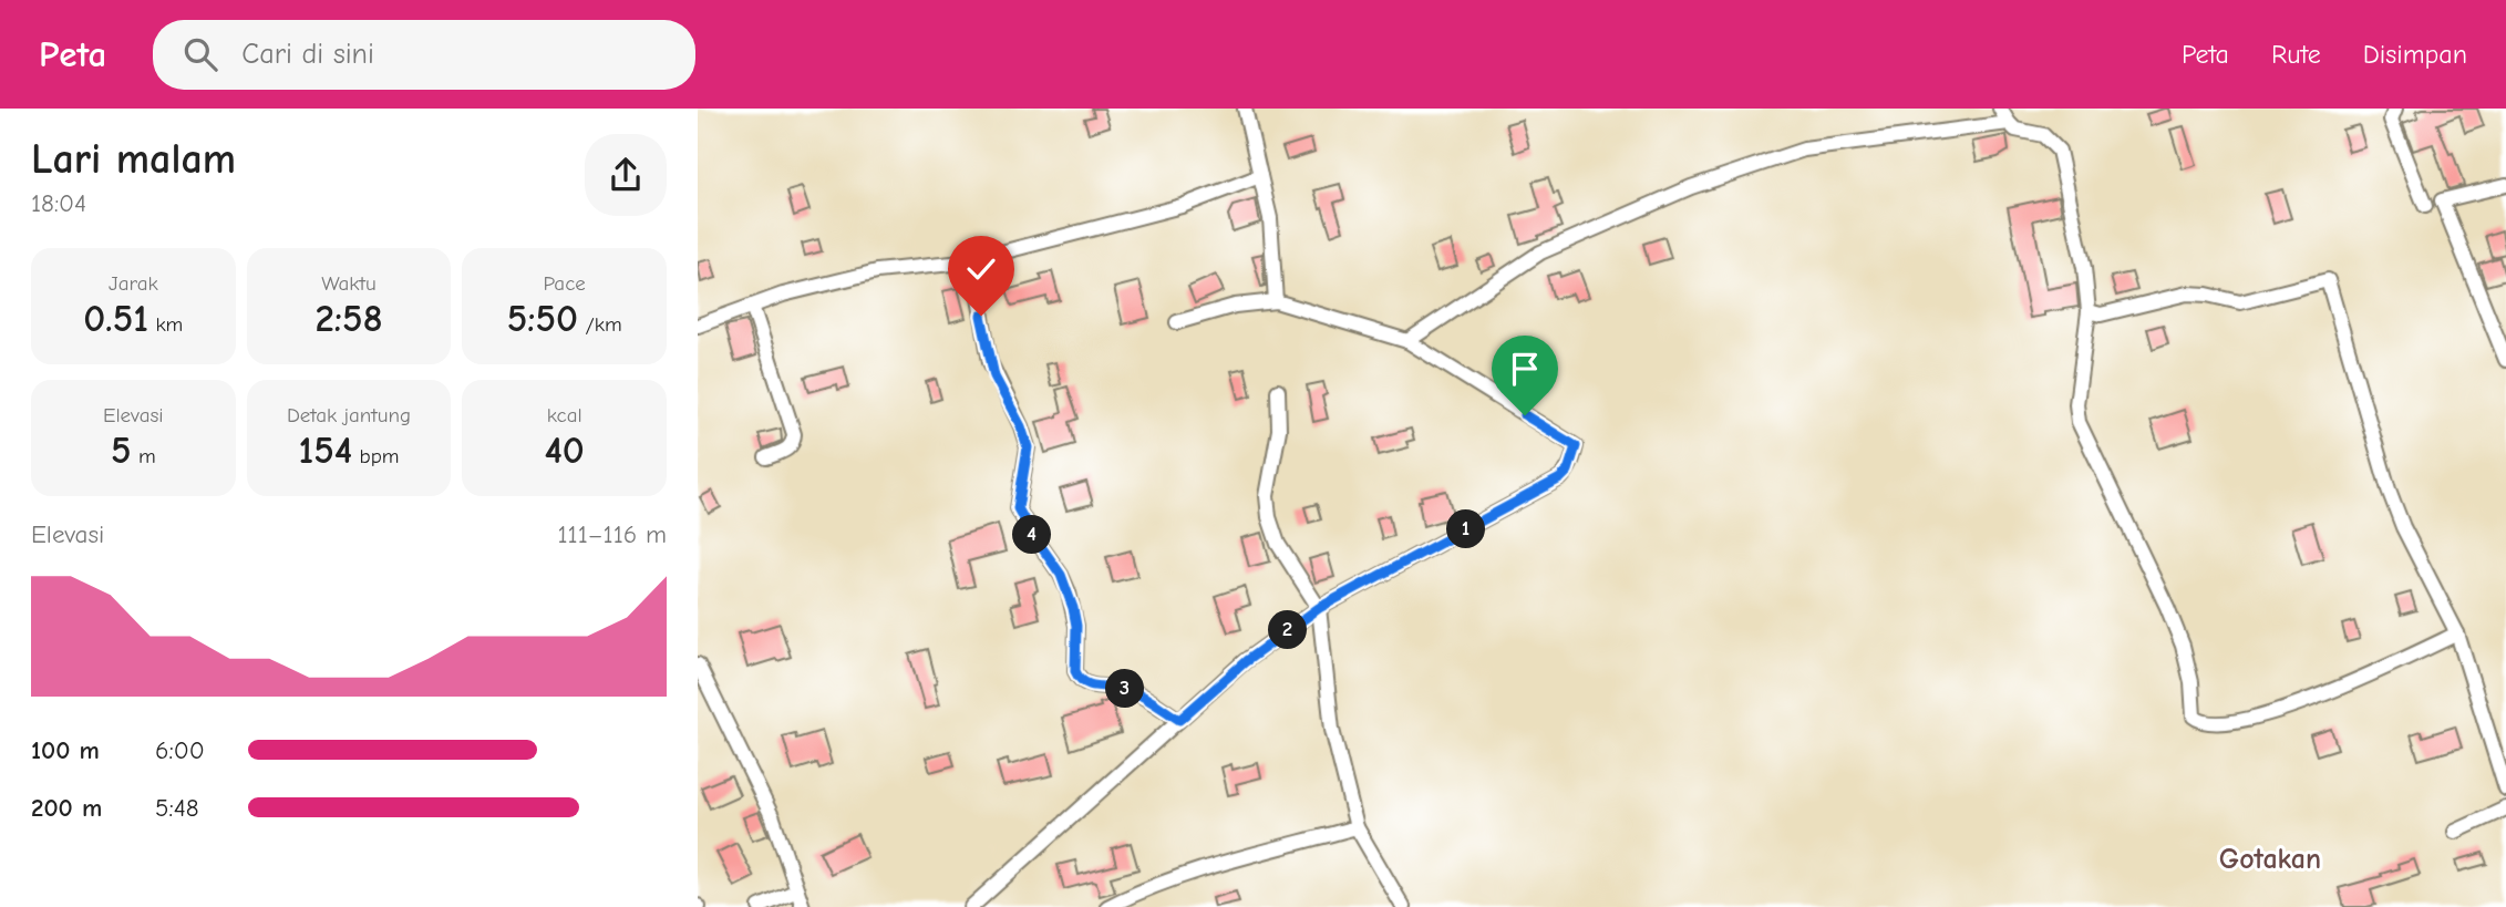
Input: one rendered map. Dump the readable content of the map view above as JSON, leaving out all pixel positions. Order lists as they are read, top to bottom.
{
  "districts": ["Gotakan"],
  "page": {
    "header": "Peta",
    "search": "Cari di sini",
    "nav": ["Peta", "Rute", "Disimpan"],
    "heading": ["Lari malam", "18:04"],
    "stats": [
      ["Jarak", "0.51 km"],
      ["Waktu", "2:58"],
      ["Pace", "5:50 /km"],
      ["Elevasi", "5 m"],
      ["Detak jantung", "154 bpm"],
      ["kcal", "40"]
    ],
    "chart": ["Elevasi", "111–116 m"],
    "pins": [
      "1",
      "4",
      "2",
      "3"
    ],
    "list": [
      {
        "name": "100 m",
        "note": "6:00"
      },
      {
        "name": "200 m",
        "note": "5:48"
      }
    ]
  }
}
